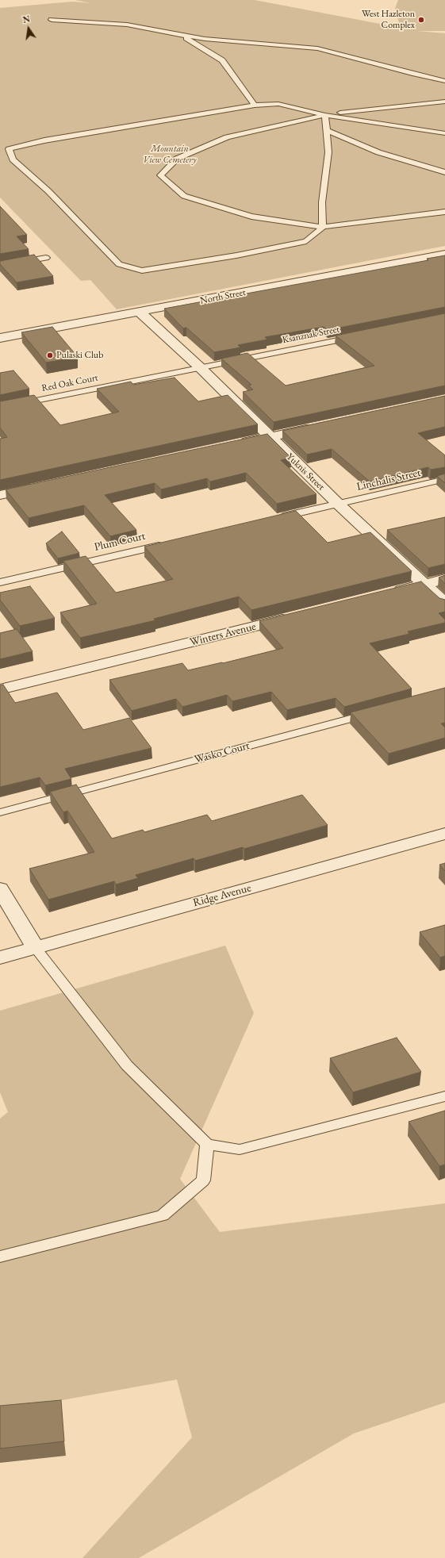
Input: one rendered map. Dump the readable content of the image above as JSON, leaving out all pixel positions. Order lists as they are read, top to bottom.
{
  "streets": {
    "street": [
      "North Street",
      "Yuknis Street",
      "Winters Avenue",
      "Ridge Avenue"
    ],
    "lane": [
      "Ksanznak Street",
      "Red Oak Court",
      "Linchalis Street",
      "Plum Court",
      "Wasko Court"
    ]
  },
  "crossings": [
    ["North Street", "Yuknis Street"],
    ["Ksanznak Street", "Red Oak Court"],
    ["Ksanznak Street", "Yuknis Street"],
    ["Red Oak Court", "Yuknis Street"],
    ["Yuknis Street", "Linchalis Street"]
  ],
  "parks": ["Mountain View Cemetery"],
  "places": ["West Hazleton Complex", "Pulaski Club"],
  "north": "top"
}
